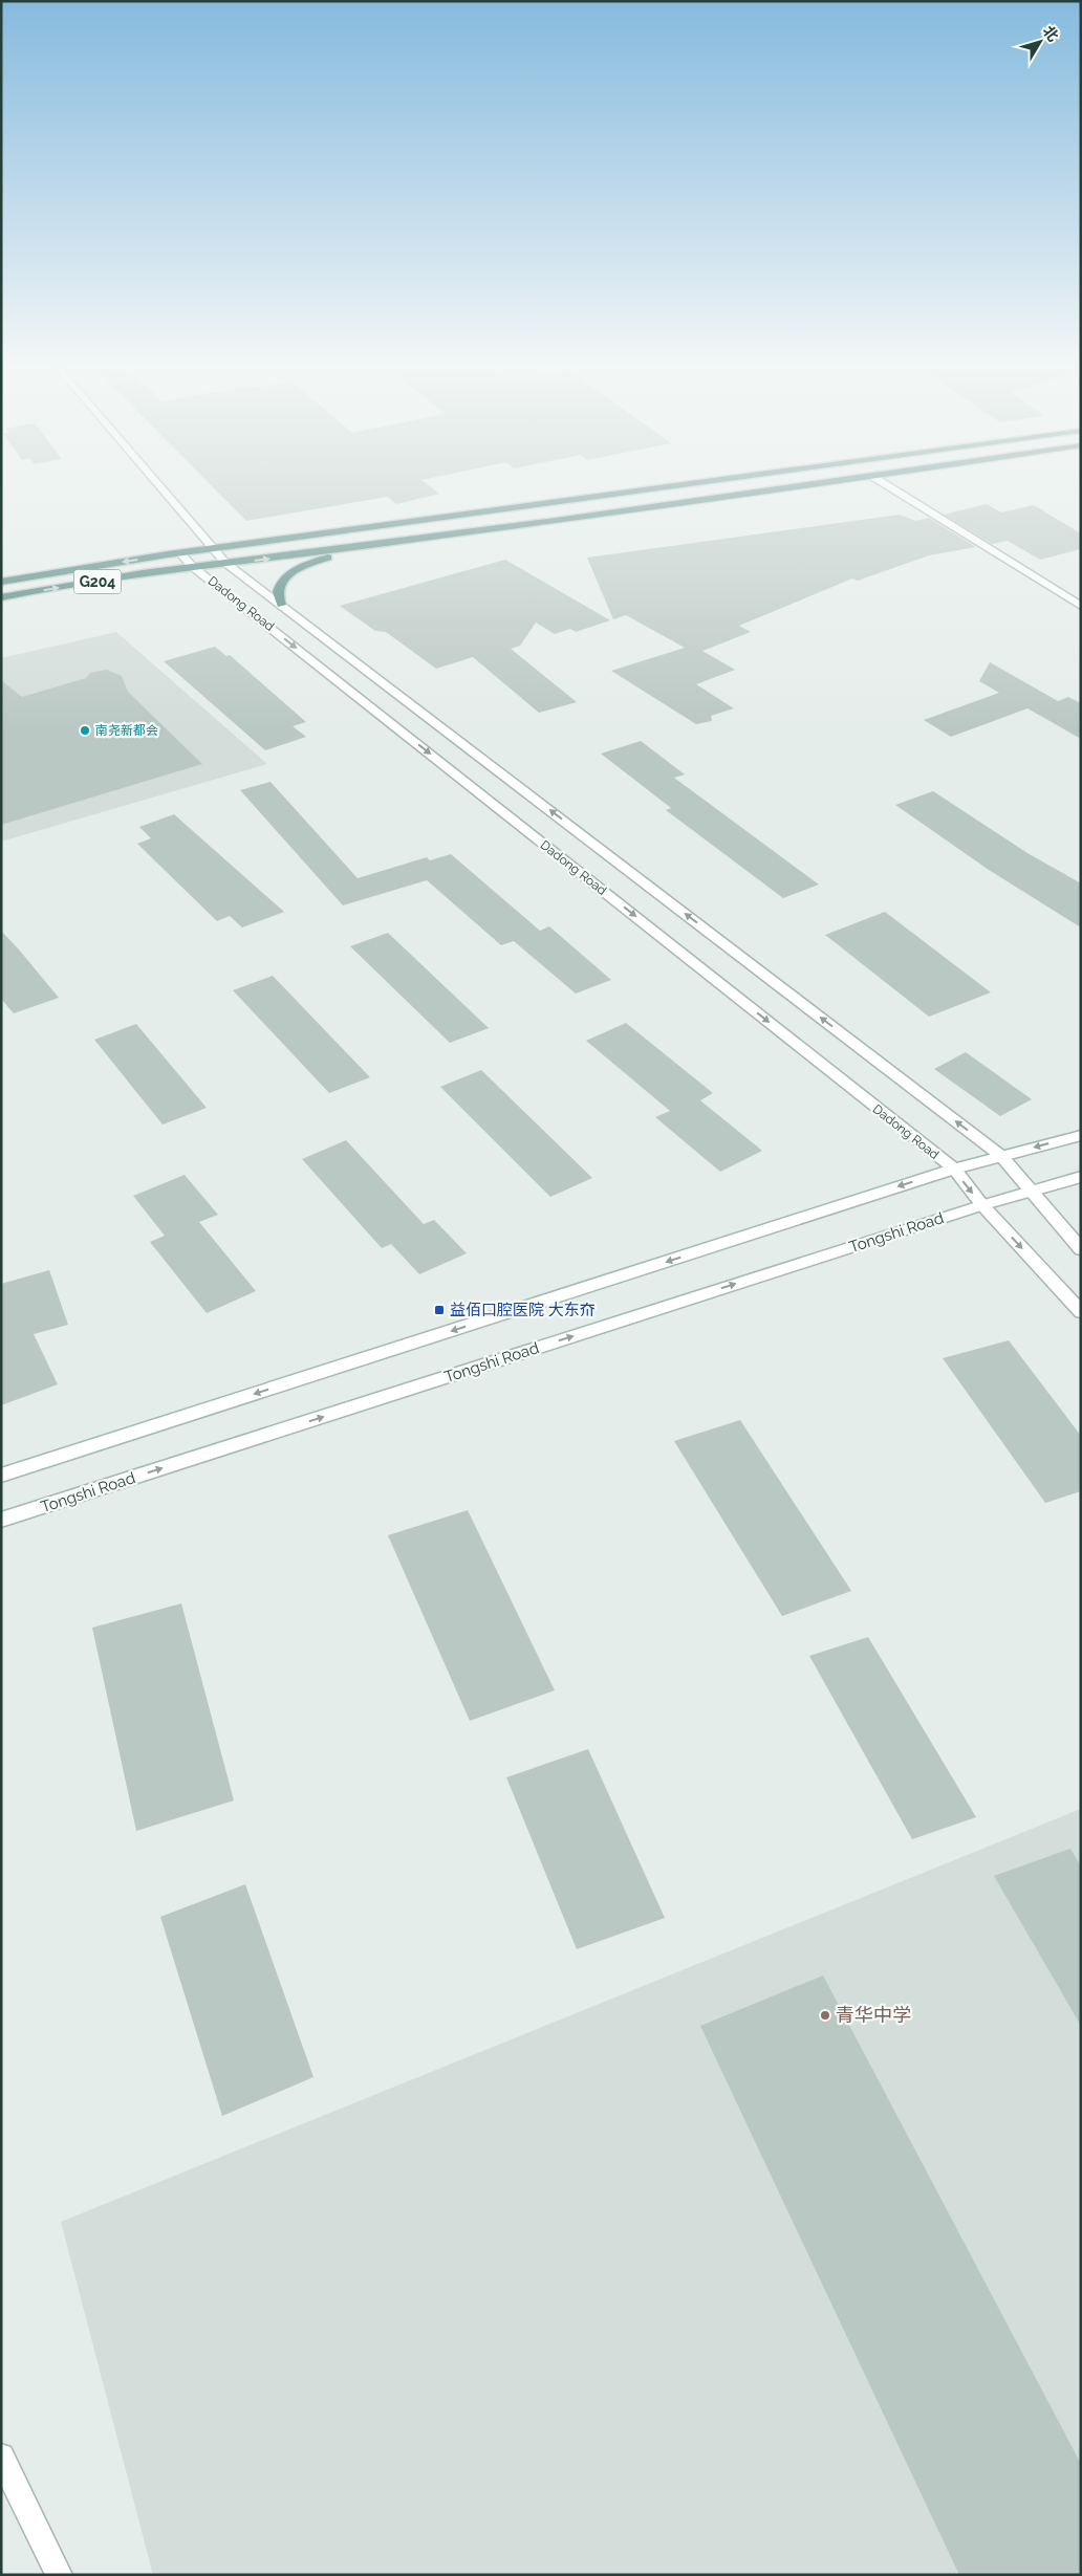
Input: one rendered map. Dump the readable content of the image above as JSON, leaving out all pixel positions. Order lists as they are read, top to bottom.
{
  "streets": {
    "highway": ["G204"],
    "street": ["Dadong Road", "Tongshi Road"]
  },
  "crossings": [
    ["G204", "Dadong Road"],
    ["Dadong Road", "Tongshi Road"]
  ],
  "places": {
    "other": ["南尧新都会", "青华中学"],
    "transit": ["益佰口腔医院 大东夼"]
  },
  "north": "top right"
}
